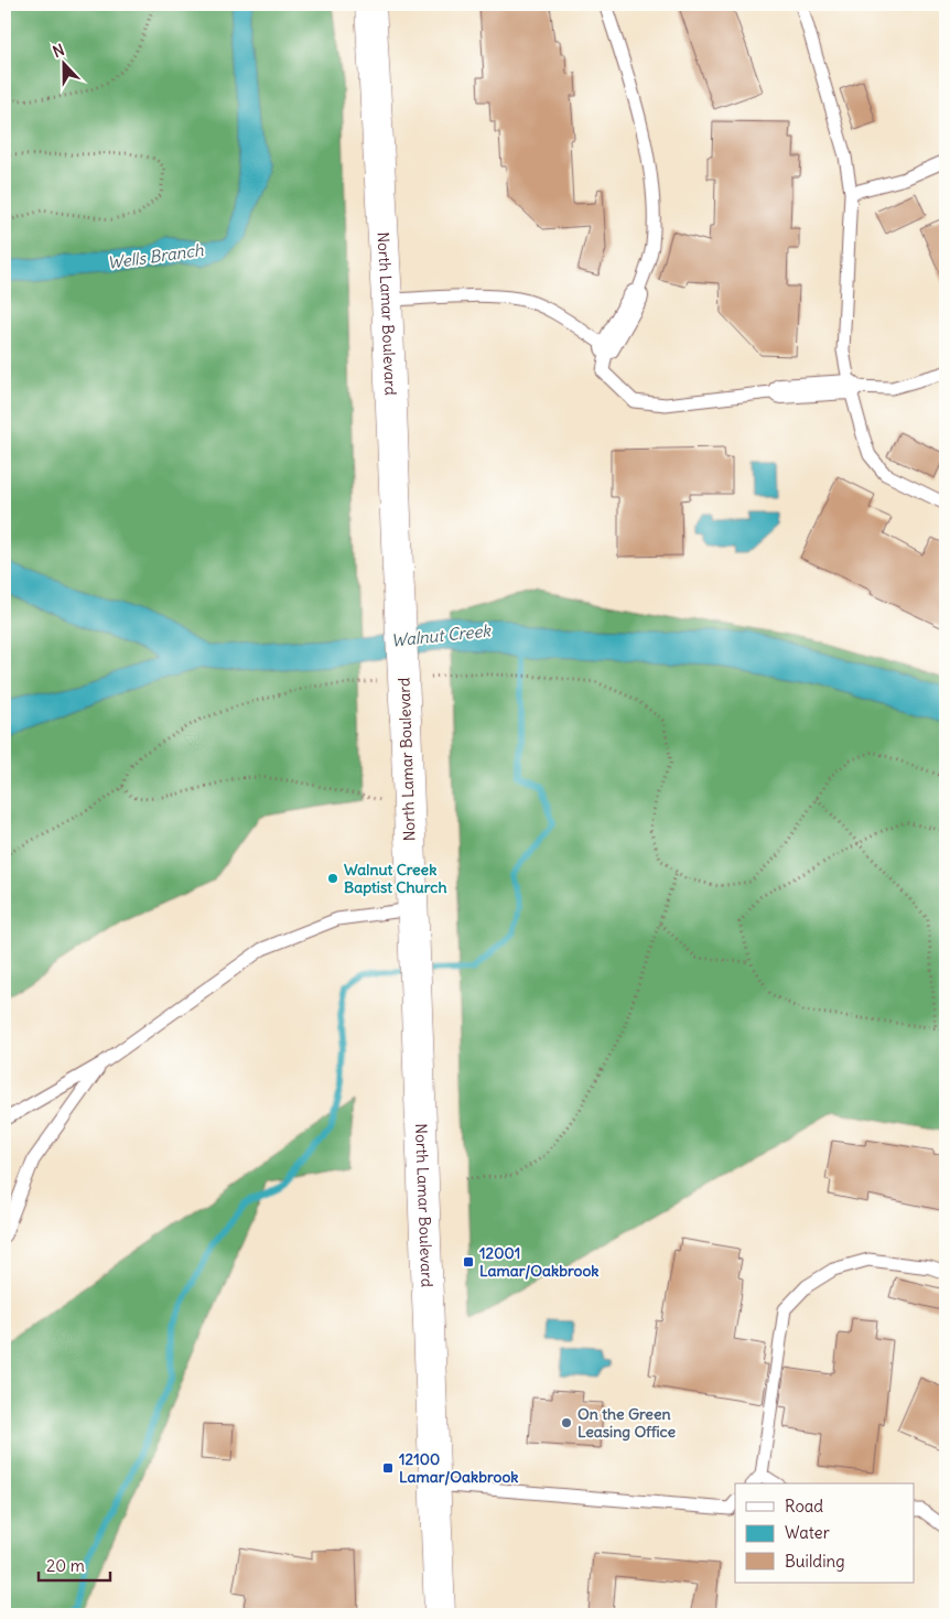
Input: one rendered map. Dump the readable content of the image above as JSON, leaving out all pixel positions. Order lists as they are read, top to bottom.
{
  "streets": {
    "main road": ["North Lamar Boulevard"]
  },
  "water": ["Wells Branch", "Walnut Creek"],
  "places": {
    "other": ["Walnut Creek Baptist Church", "On the Green Leasing Office"],
    "transit": ["12001 Lamar/Oakbrook", "12100 Lamar/Oakbrook"]
  },
  "legend": ["Road", "Water", "Building"],
  "scale_bar": "20 m",
  "north": "top"
}
